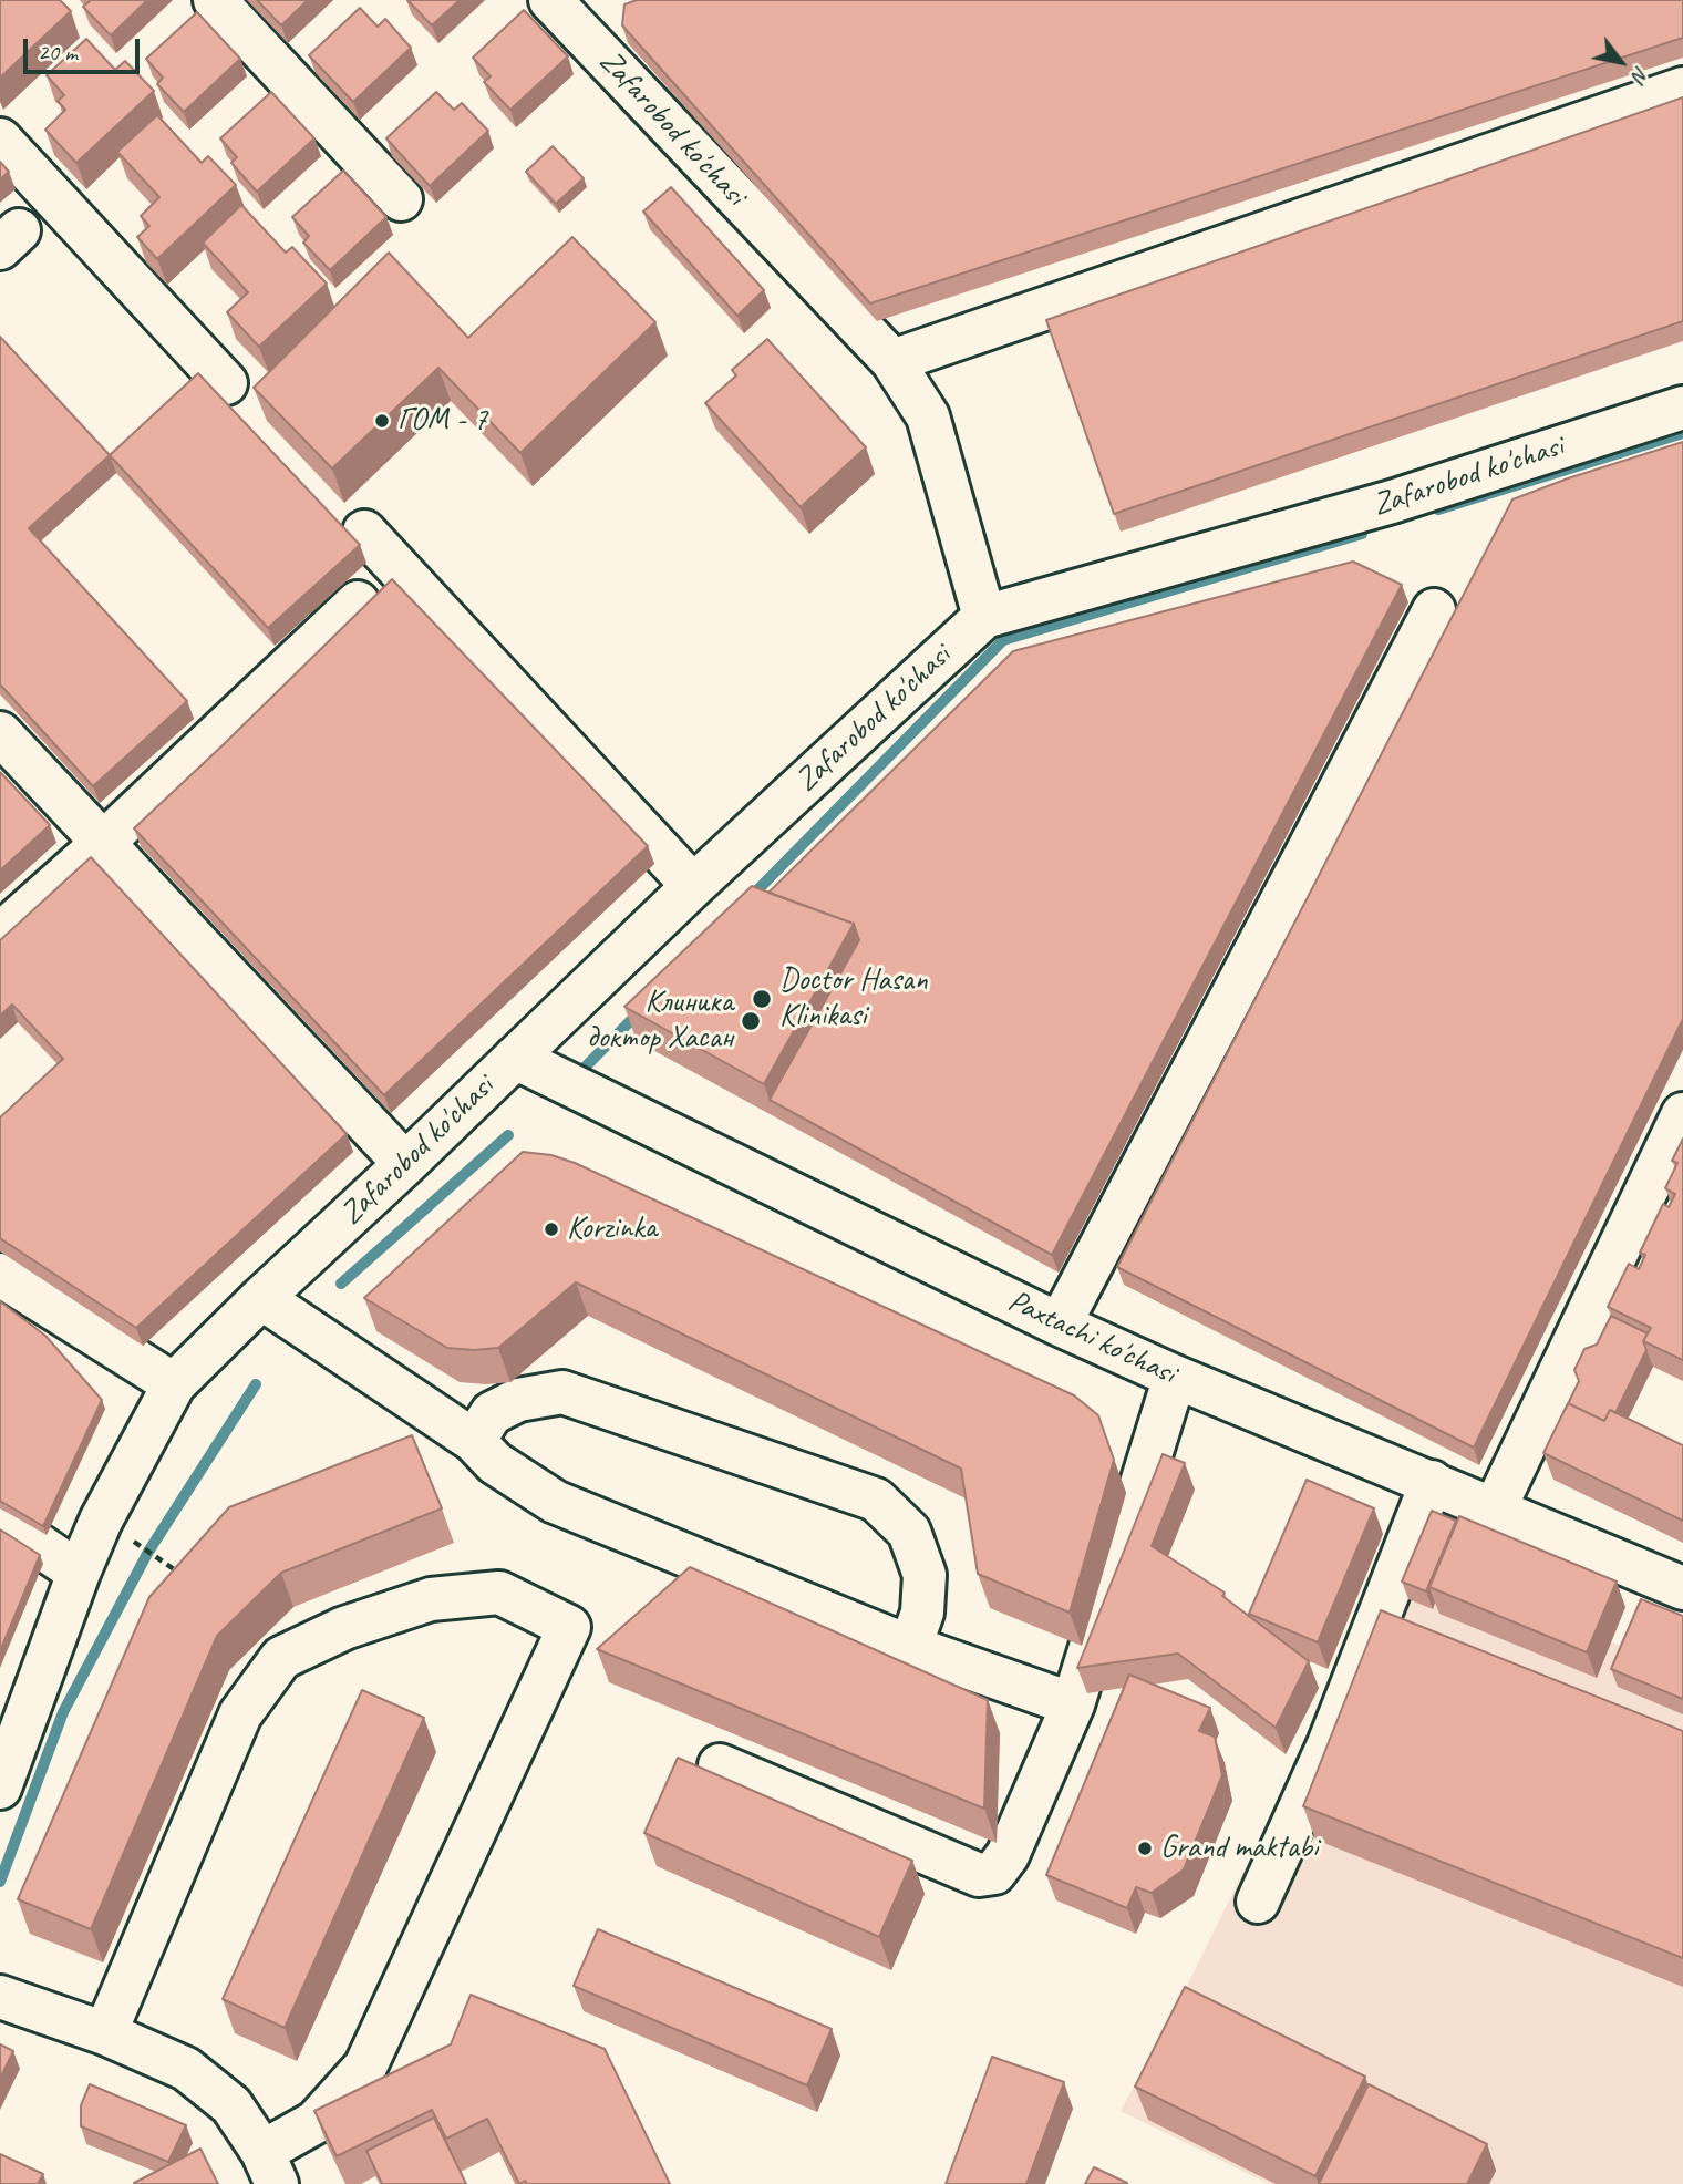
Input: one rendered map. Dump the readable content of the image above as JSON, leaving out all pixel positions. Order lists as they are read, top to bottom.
{
  "streets": {
    "street": ["Zafarobod ko'chasi", "Paxtachi ko'chasi"]
  },
  "crossings": [
    ["Zafarobod ko'chasi", "Paxtachi ko'chasi"]
  ],
  "places": [
    "ГОМ - 7",
    "Doctor Hasan Klinikasi",
    "Клиника доктор Хасан",
    "Korzinka",
    "Grand maktabi"
  ],
  "scale_bar": "20 m",
  "north": "bottom right"
}
